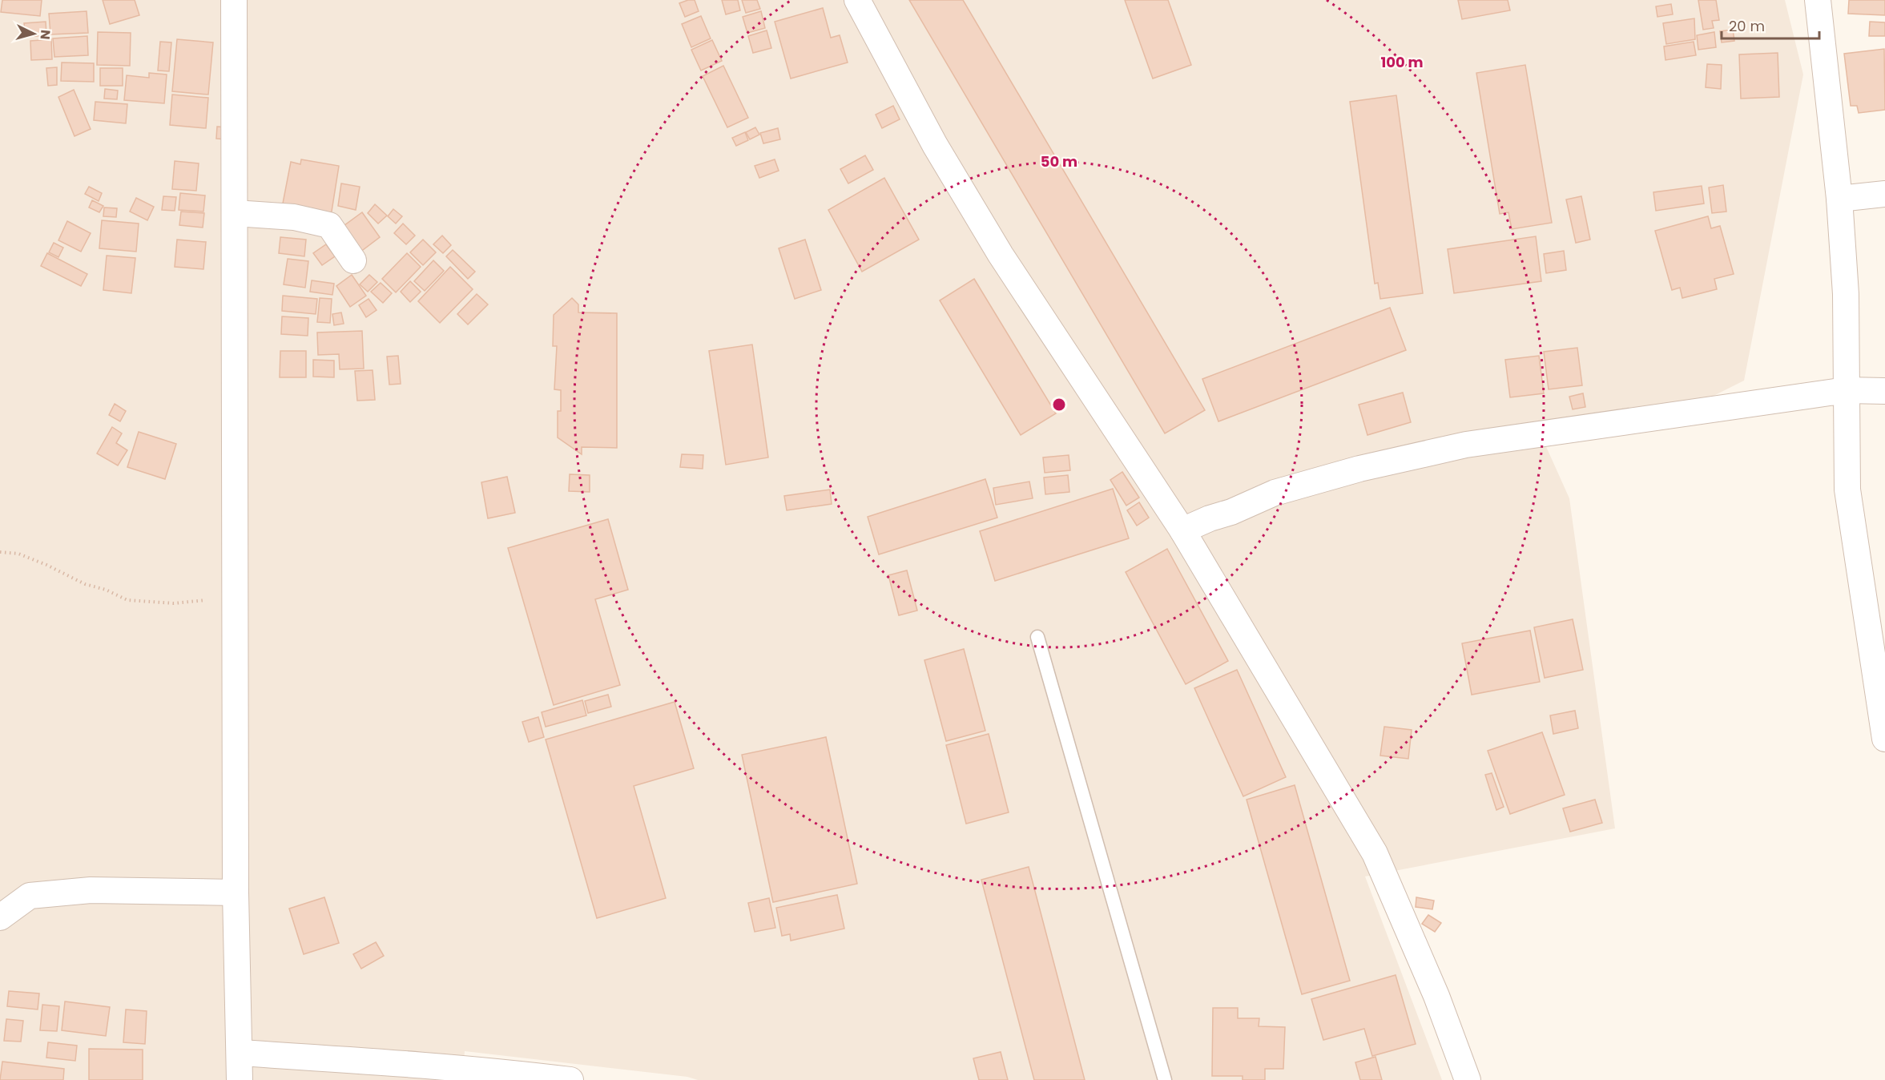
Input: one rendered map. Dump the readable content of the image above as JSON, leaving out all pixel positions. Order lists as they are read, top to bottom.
{
  "scale_bar": "20 m",
  "north": "right",
  "rings": ["100 m", "50 m"]
}
